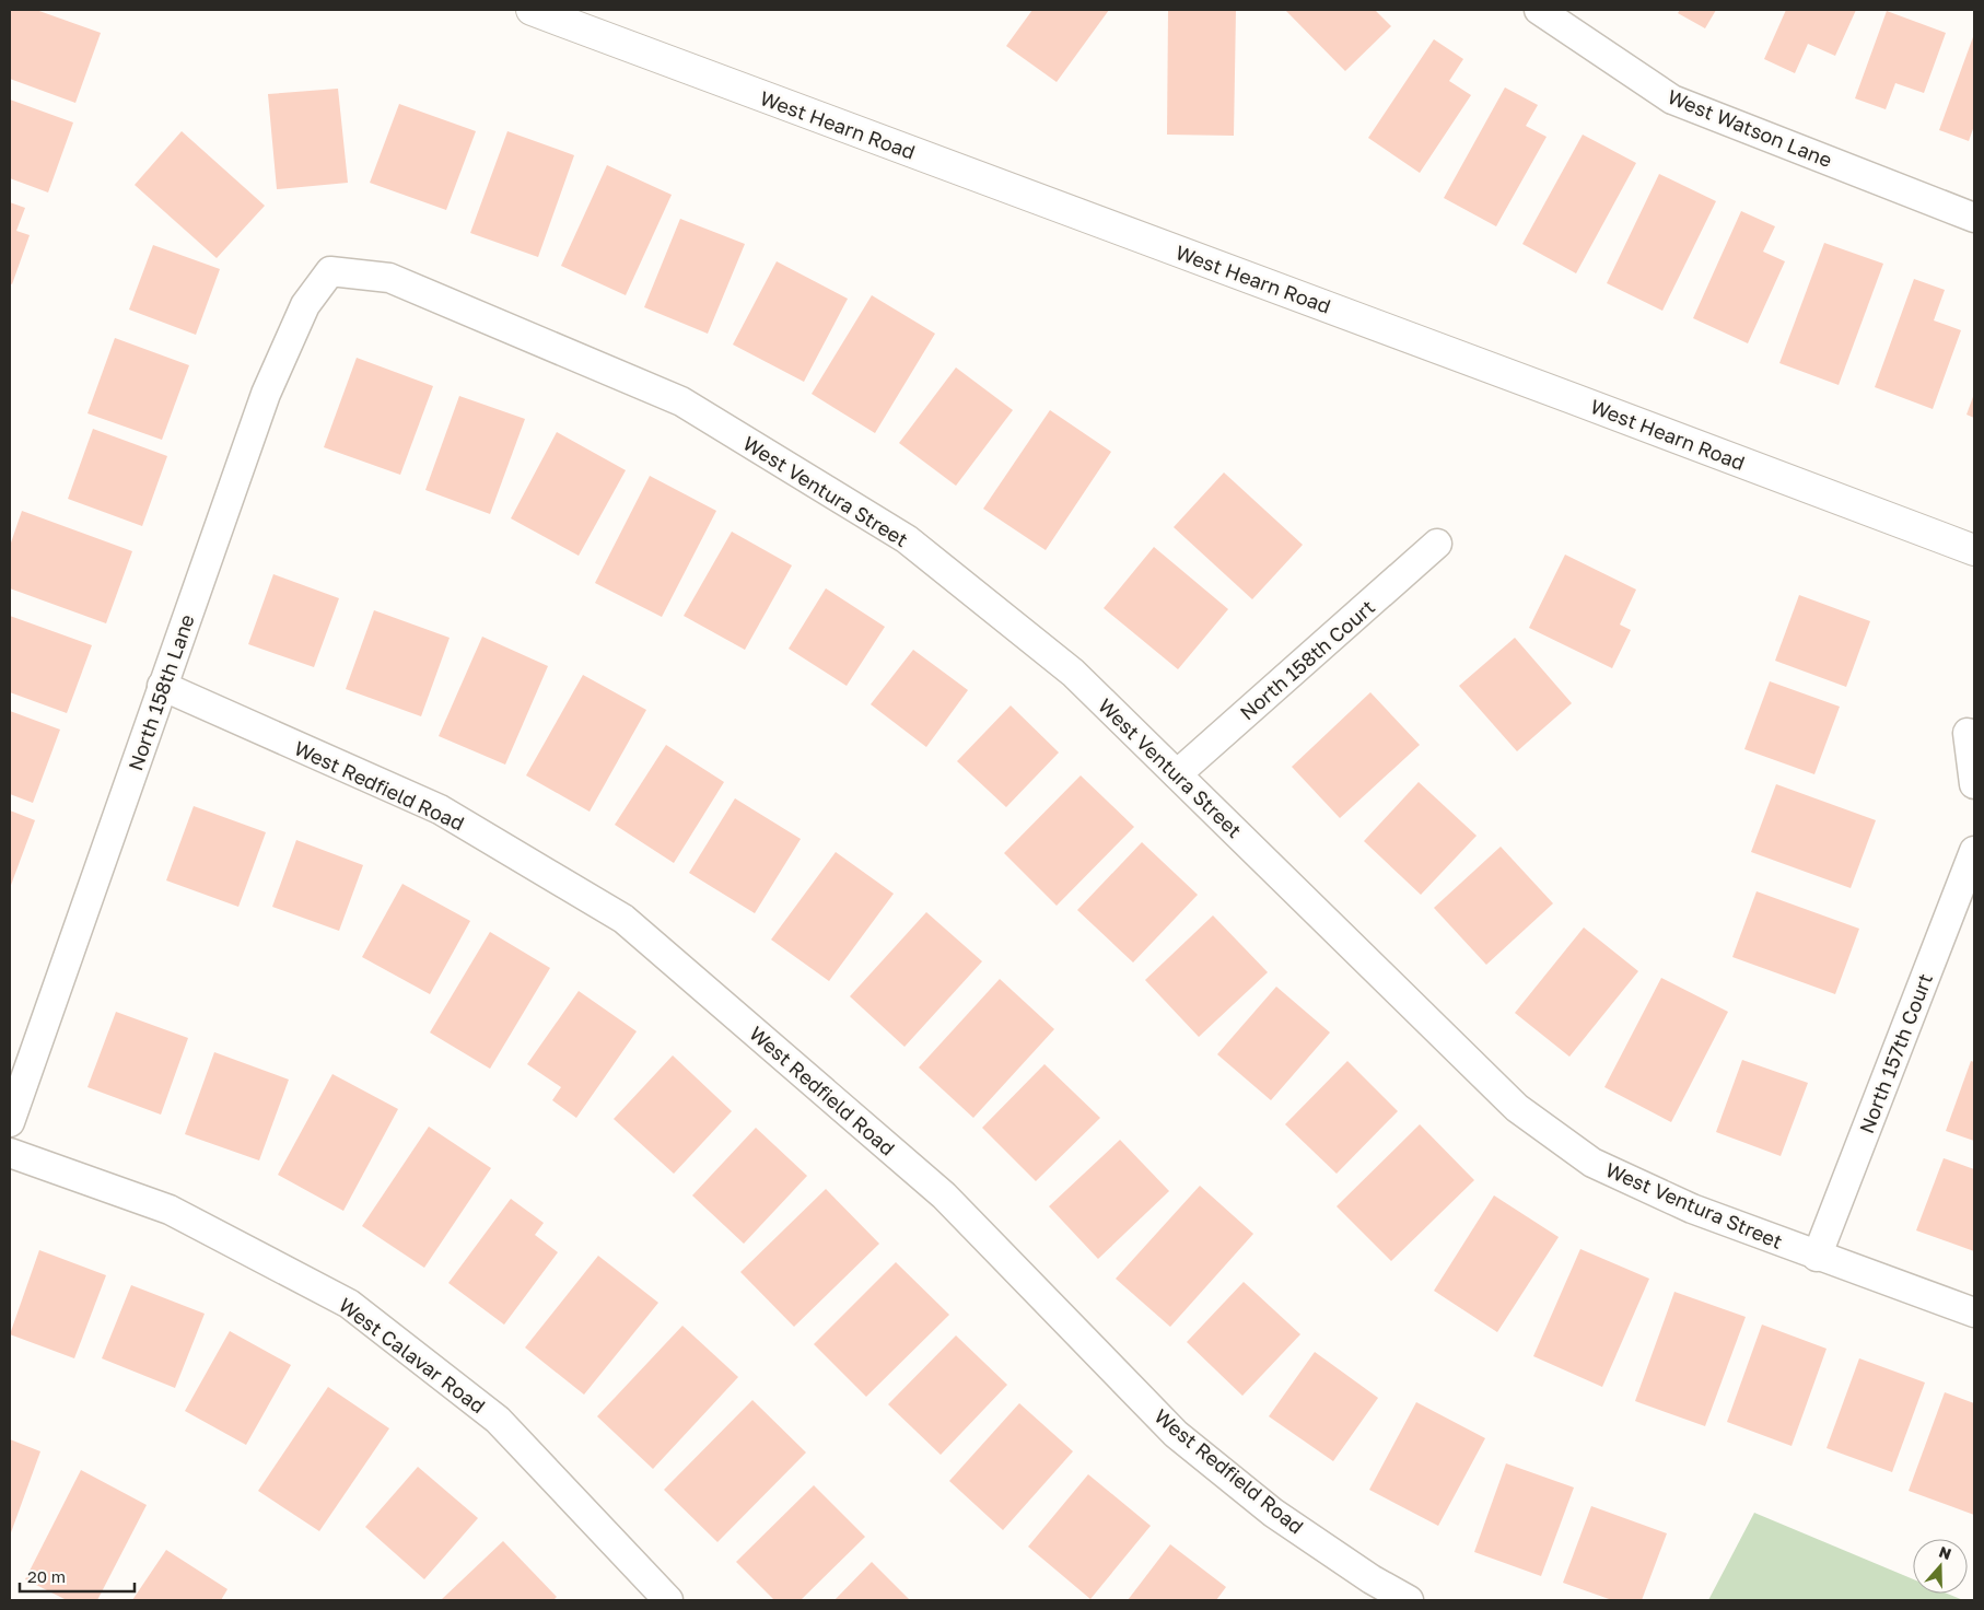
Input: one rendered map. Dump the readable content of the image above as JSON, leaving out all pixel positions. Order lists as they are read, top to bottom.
{
  "streets": {
    "street": [
      "West Hearn Road",
      "West Watson Lane",
      "West Ventura Street",
      "North 158th Court",
      "North 158th Lane",
      "West Redfield Road",
      "North 157th Court",
      "West Calavar Road"
    ]
  },
  "crossings": [
    ["West Ventura Street", "North 158th Court"],
    ["West Ventura Street", "North 158th Lane"],
    ["West Ventura Street", "North 157th Court"],
    ["North 158th Lane", "West Redfield Road"]
  ],
  "scale_bar": "20 m",
  "north": "top"
}
